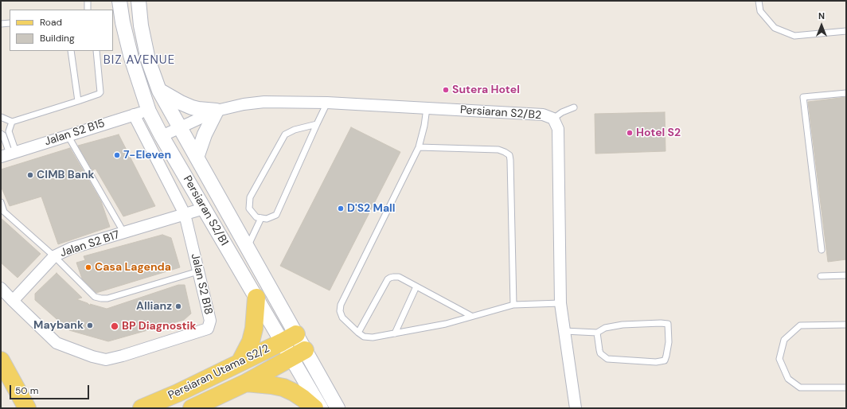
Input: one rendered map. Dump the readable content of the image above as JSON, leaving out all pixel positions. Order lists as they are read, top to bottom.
{
  "streets": {
    "main road": ["Persiaran Utama S2/2"],
    "street": [
      "Persiaran S2/B2",
      "Jalan S2 B15",
      "Persiaran S2/B1",
      "Jalan S2 B17",
      "Jalan S2 B18"
    ]
  },
  "crossings": [
    ["Persiaran S2/B2", "Persiaran S2/B1"],
    ["Jalan S2 B15", "Persiaran S2/B1"],
    ["Jalan S2 B15", "Jalan S2 B18"],
    ["Persiaran S2/B1", "Jalan S2 B17"],
    ["Persiaran S2/B1", "Persiaran Utama S2/2"],
    ["Jalan S2 B17", "Jalan S2 B18"]
  ],
  "districts": ["BIZ AVENUE"],
  "places": [
    "Sutera Hotel",
    "Hotel S2",
    "7-Eleven",
    "CIMB Bank",
    "D'S2 Mall",
    "Casa Lagenda",
    "Allianz",
    "Maybank",
    "BP Diagnostik"
  ],
  "legend": ["Road", "Building"],
  "scale_bar": "50 m",
  "north": "top"
}
